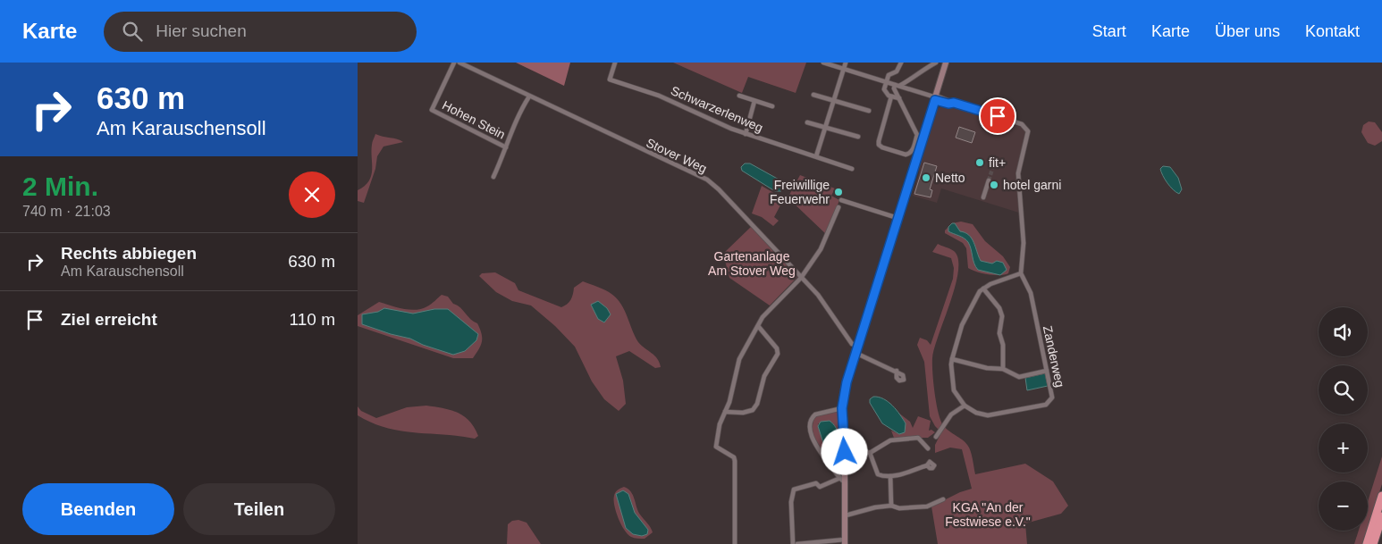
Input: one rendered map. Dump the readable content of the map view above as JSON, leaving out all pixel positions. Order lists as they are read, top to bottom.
{
  "streets": {
    "street": [
      "Schwarzerlenweg",
      "Hohen Stein",
      "Stover Weg",
      "Zanderweg"
    ]
  },
  "crossings": [
    ["Hohen Stein", "Stover Weg"]
  ],
  "parks": ["Gartenanlage Am Stover Weg", "KGA \"An der Festwiese e.V.\""],
  "places": [
    "fit+",
    "Netto",
    "hotel garni",
    "Freiwillige Feuerwehr"
  ],
  "page": {
    "header": "Karte",
    "search": "Hier suchen",
    "nav": [
      "Start",
      "Karte",
      "Über uns",
      "Kontakt"
    ],
    "turn": ["630 m", "Am Karauschensoll"],
    "heading": ["2 Min.", "740 m · 21:03"],
    "list": [
      {
        "name": "Rechts abbiegen",
        "note": "Am Karauschensoll",
        "value": "630 m"
      },
      {
        "name": "Ziel erreicht",
        "value": "110 m"
      }
    ],
    "map_buttons": ["+", "−"],
    "buttons": ["Beenden", "Teilen"]
  }
}
